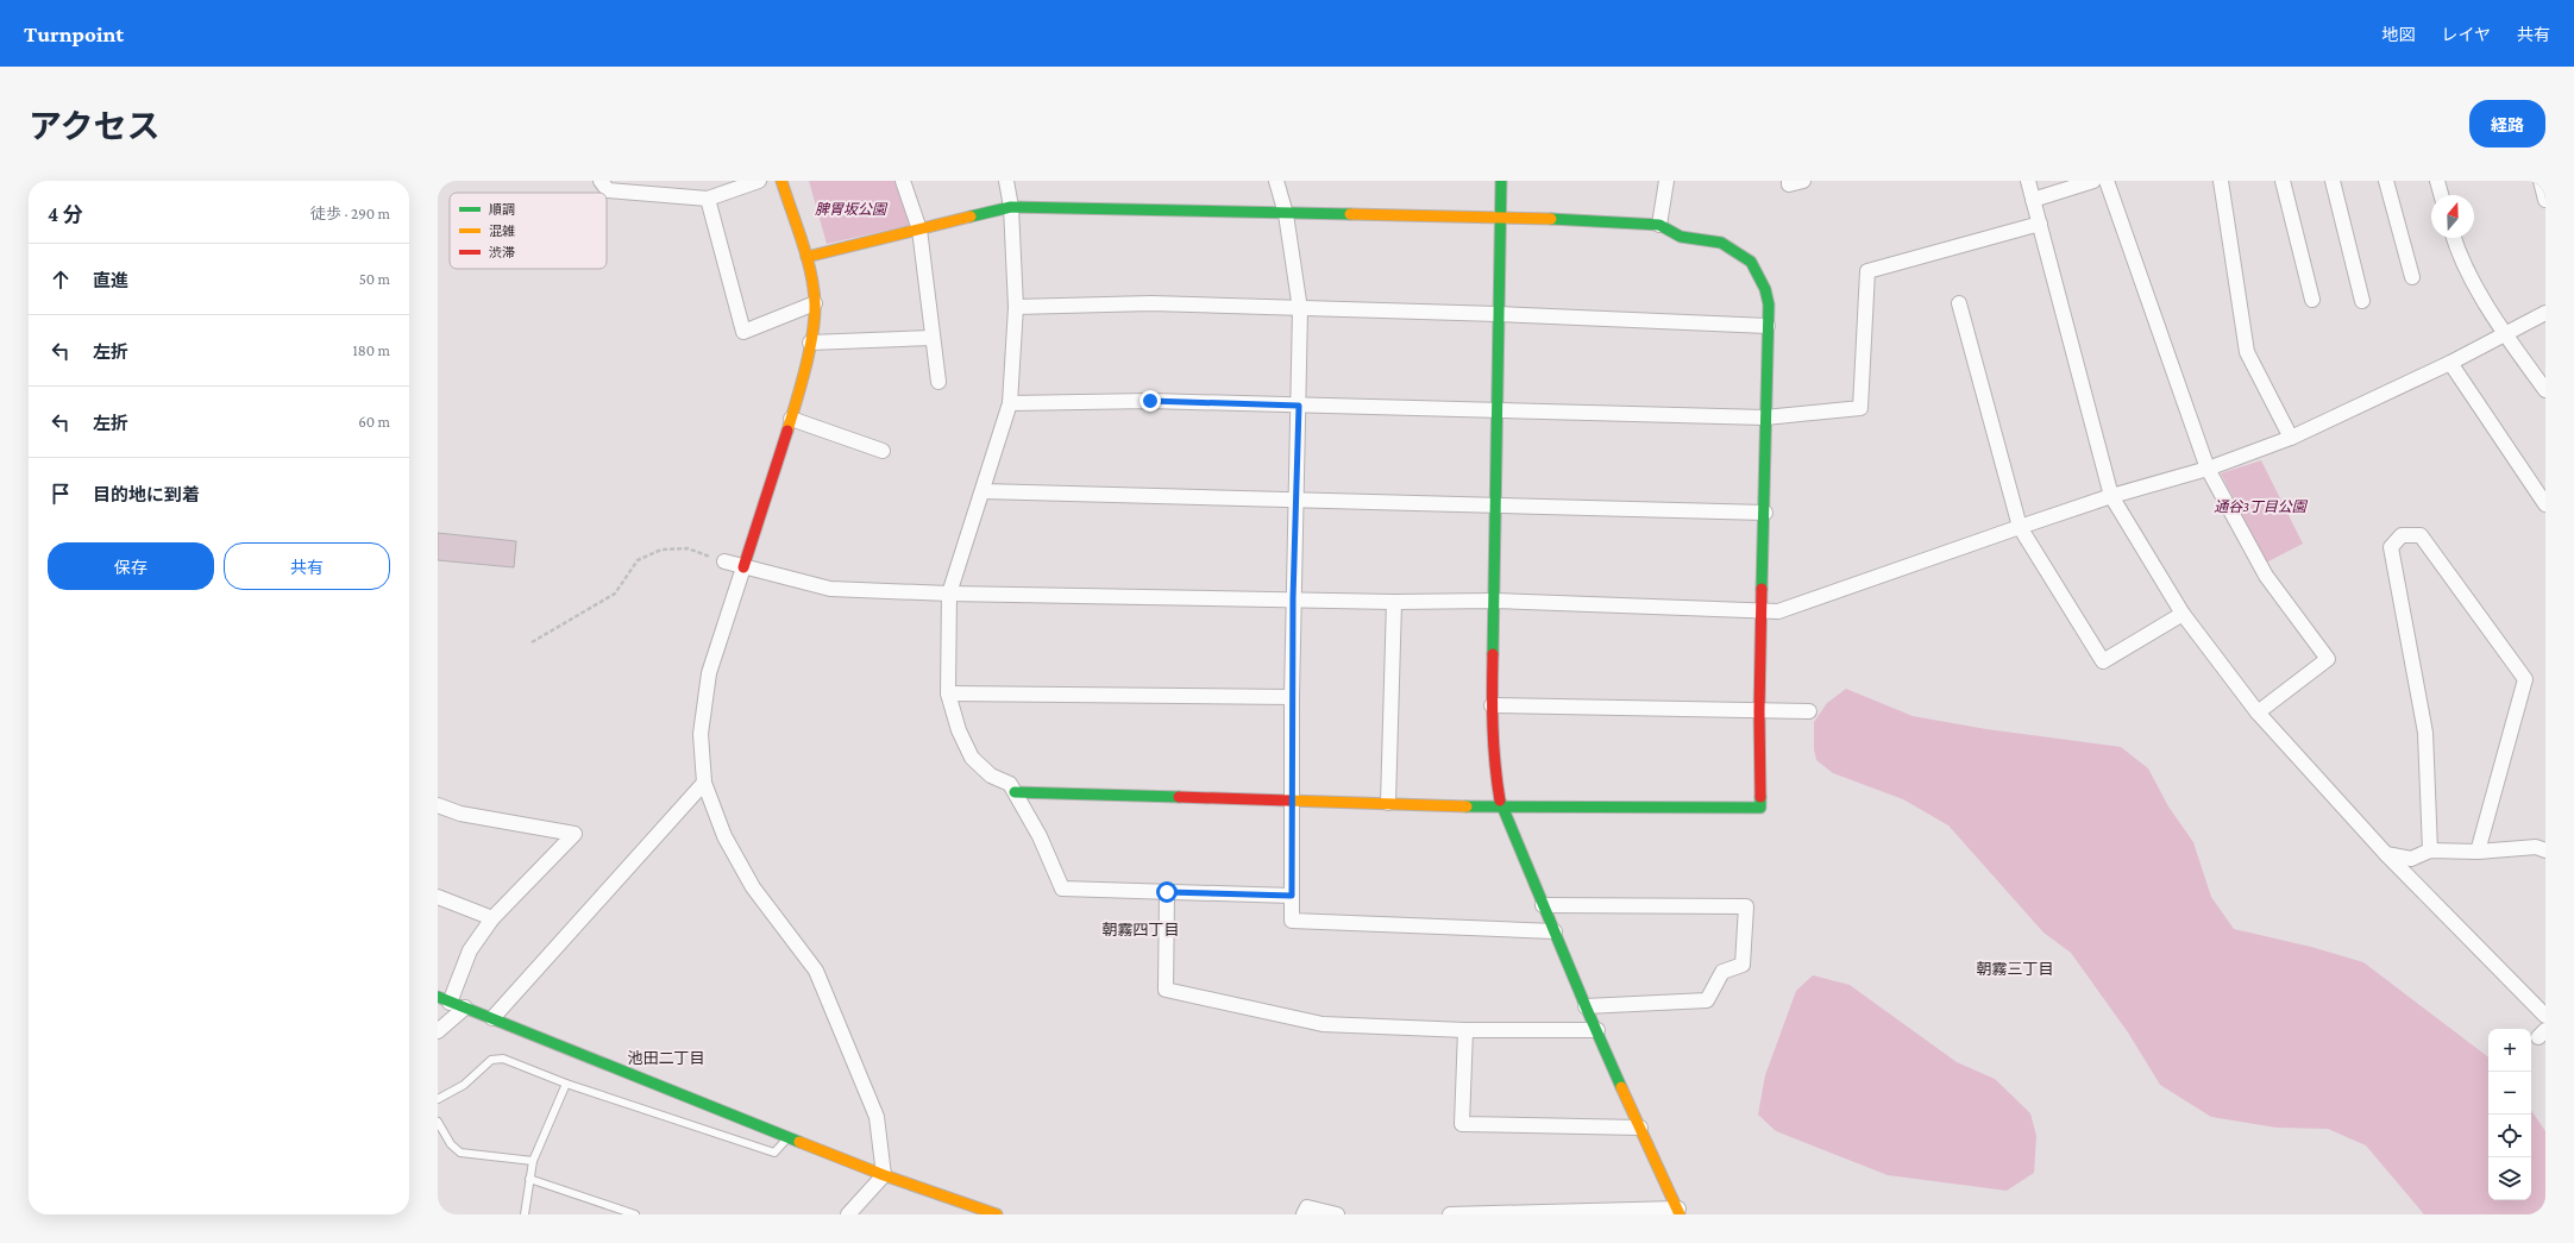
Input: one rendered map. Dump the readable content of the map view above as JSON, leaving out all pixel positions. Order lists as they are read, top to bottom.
{
  "districts": ["朝霧四丁目", "朝霧三丁目", "池田二丁目"],
  "parks": ["脾胃坂公園", "通谷3丁目公園"],
  "legend": ["順調", "混雑", "渋滞"],
  "north": "top",
  "page": {
    "header": "Turnpoint",
    "nav": ["地図", "レイヤ", "共有"],
    "title": "アクセス",
    "buttons": [
      "経路",
      ["保存", "共有"]
    ],
    "heading": ["4 分", "徒歩 · 290 m"],
    "list": [
      ["直進", "50 m"],
      ["左折", "180 m"],
      ["左折", "60 m"],
      "目的地に到着"
    ],
    "map_buttons": ["+", "−"]
  }
}
